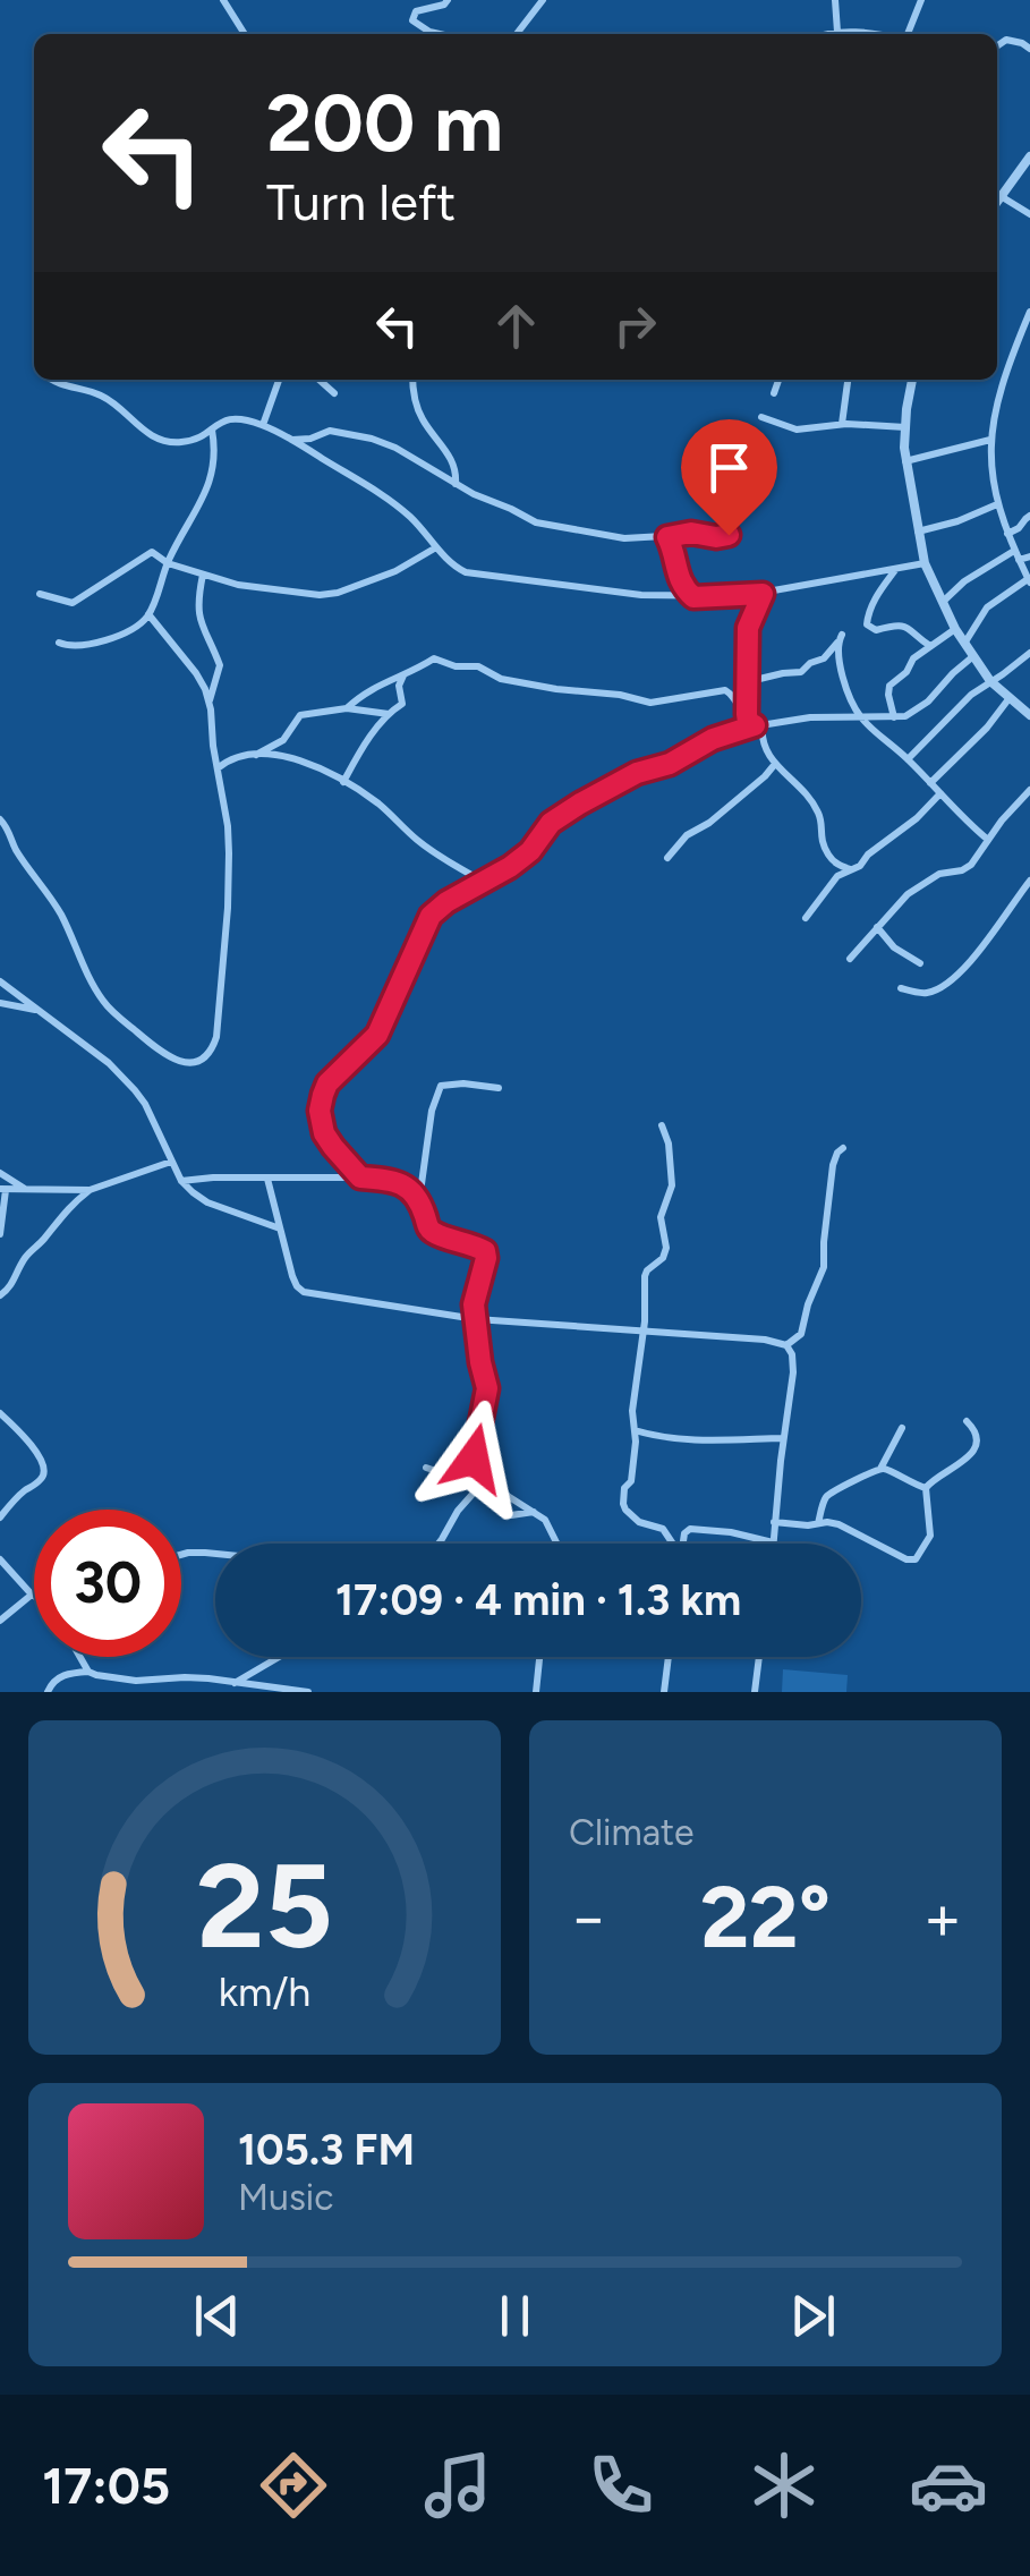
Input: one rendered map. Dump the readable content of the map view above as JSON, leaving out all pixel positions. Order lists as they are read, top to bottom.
{
  "page": {
    "turn": ["200 m", "Turn left"],
    "limit": "30",
    "trip": "17:09 · 4 min · 1.3 km",
    "tile": "Climate",
    "heat": ["−", "22°", "+"],
    "song": ["105.3 FM", "Music"],
    "tabs": "17:05",
    "gauge": ["25", "km/h"]
  }
}
